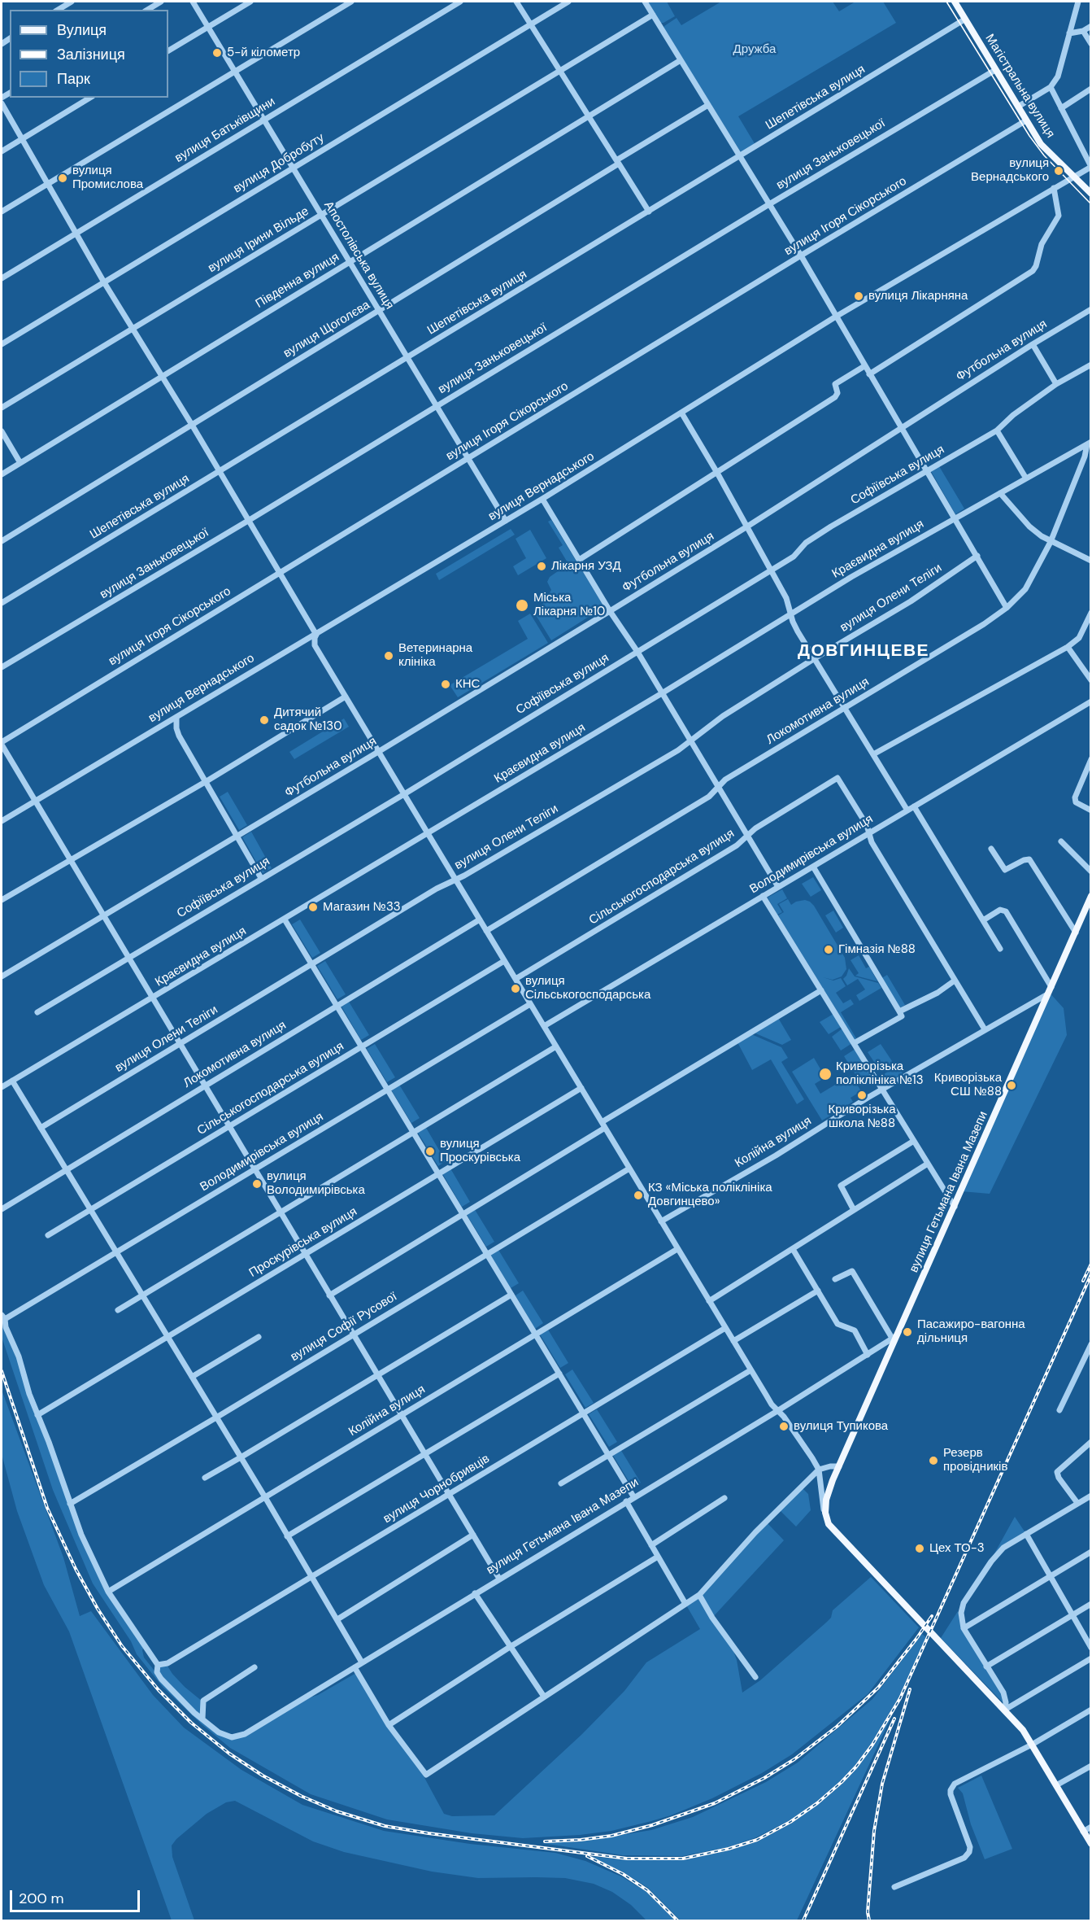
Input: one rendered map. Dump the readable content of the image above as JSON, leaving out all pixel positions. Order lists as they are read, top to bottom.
{
  "streets": {
    "main road": ["Магістральна вулиця", "вулиця Гетьмана Івана Мазепи"],
    "street": [
      "Шепетівська вулиця",
      "вулиця Батьківщини",
      "вулиця Заньковецької",
      "вулиця Добробуту",
      "вулиця Ігоря Сікорського",
      "вулиця Ірини Вільде",
      "Апостолівська вулиця",
      "Південна вулиця",
      "вулиця Щоголєва",
      "Футбольна вулиця",
      "Софіївська вулиця",
      "вулиця Вернадського",
      "Краєвидна вулиця",
      "вулиця Олени Теліги",
      "Локомотивна вулиця",
      "Володимирівська вулиця",
      "Сільськогосподарська вулиця",
      "Колійна вулиця",
      "Проскурівська вулиця",
      "вулиця Софії Русової",
      "вулиця Чорнобривців"
    ]
  },
  "crossings": [
    ["Магістральна вулиця", "Шепетівська вулиця"],
    ["Магістральна вулиця", "вулиця Заньковецької"],
    ["Магістральна вулиця", "вулиця Ігоря Сікорського"],
    ["Магістральна вулиця", "вулиця Вернадського"],
    ["Шепетівська вулиця", "Апостолівська вулиця"],
    ["вулиця Батьківщини", "Апостолівська вулиця"],
    ["вулиця Заньковецької", "Апостолівська вулиця"],
    ["вулиця Добробуту", "Апостолівська вулиця"],
    ["вулиця Ігоря Сікорського", "Апостолівська вулиця"],
    ["вулиця Ірини Вільде", "Апостолівська вулиця"],
    ["Апостолівська вулиця", "Південна вулиця"],
    ["Апостолівська вулиця", "вулиця Щоголєва"],
    ["Апостолівська вулиця", "вулиця Вернадського"],
    ["Краєвидна вулиця", "Локомотивна вулиця"],
    ["Володимирівська вулиця", "Сільськогосподарська вулиця"],
    ["Колійна вулиця", "вулиця Гетьмана Івана Мазепи"]
  ],
  "districts": ["ДОВГИНЦЕВЕ"],
  "parks": ["Дружба"],
  "places": [
    "5-й кілометр",
    "вулиця Вернадського",
    "вулиця Промислова",
    "вулиця Лікарняна",
    "Лікарня УЗД",
    "Міська Лікарня №10",
    "Ветеринарна клініка",
    "КНС",
    "Дитячий садок №130",
    "Магазин №33",
    "Гімназія №88",
    "вулиця Сільськогосподарська",
    "Криворізька поліклініка №13",
    "Криворізька СШ №88",
    "Криворізька школа №88",
    "вулиця Проскурівська",
    "вулиця Володимирівська",
    "КЗ «Міська поліклініка Довгинцево»",
    "Пасажиро-вагонна дільниця",
    "вулиця Тупикова",
    "Резерв провідників",
    "Цех ТО-3"
  ],
  "legend": ["Вулиця", "Залізниця", "Парк"],
  "scale_bar": "200 m"
}
